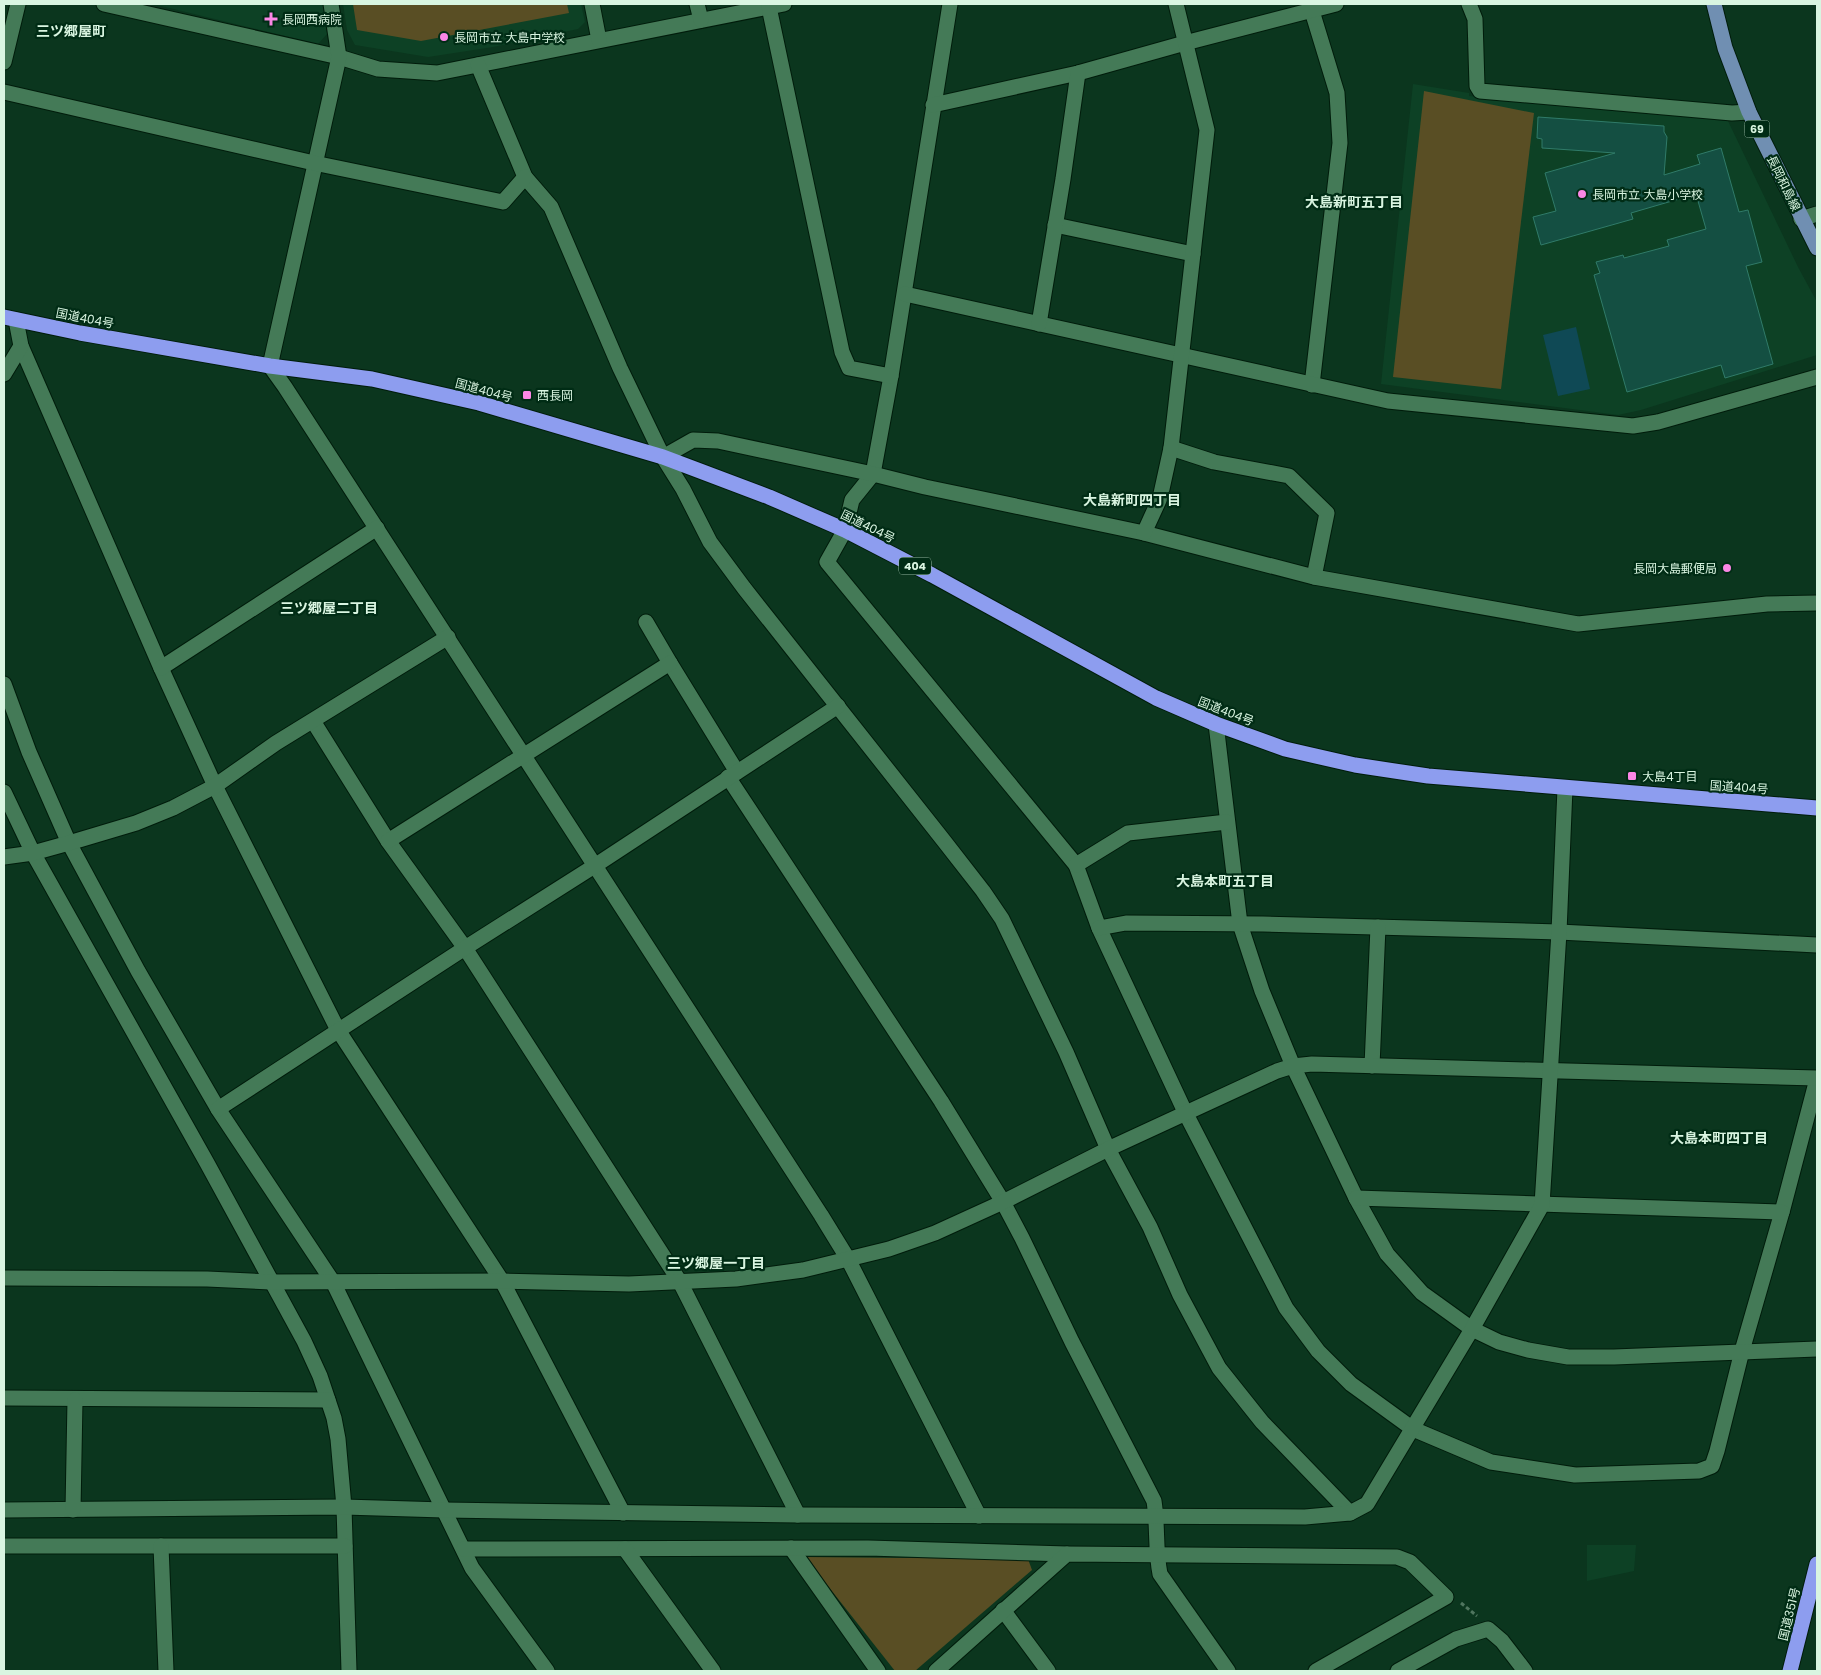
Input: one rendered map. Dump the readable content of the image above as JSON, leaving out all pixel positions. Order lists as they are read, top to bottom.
{
  "streets": {
    "highway": ["国道404号", "404", "国道351号"],
    "main road": ["69", "長岡和島線"]
  },
  "districts": [
    "三ツ郷屋町",
    "大島新町五丁目",
    "大島新町四丁目",
    "三ツ郷屋二丁目",
    "大島本町五丁目",
    "大島本町四丁目",
    "三ツ郷屋一丁目"
  ],
  "places": {
    "health": ["長岡西病院"],
    "other": ["長岡市立 大島中学校", "長岡市立 大島小学校", "長岡大島郵便局"],
    "transit": ["西長岡", "大島4丁目"]
  }
}
